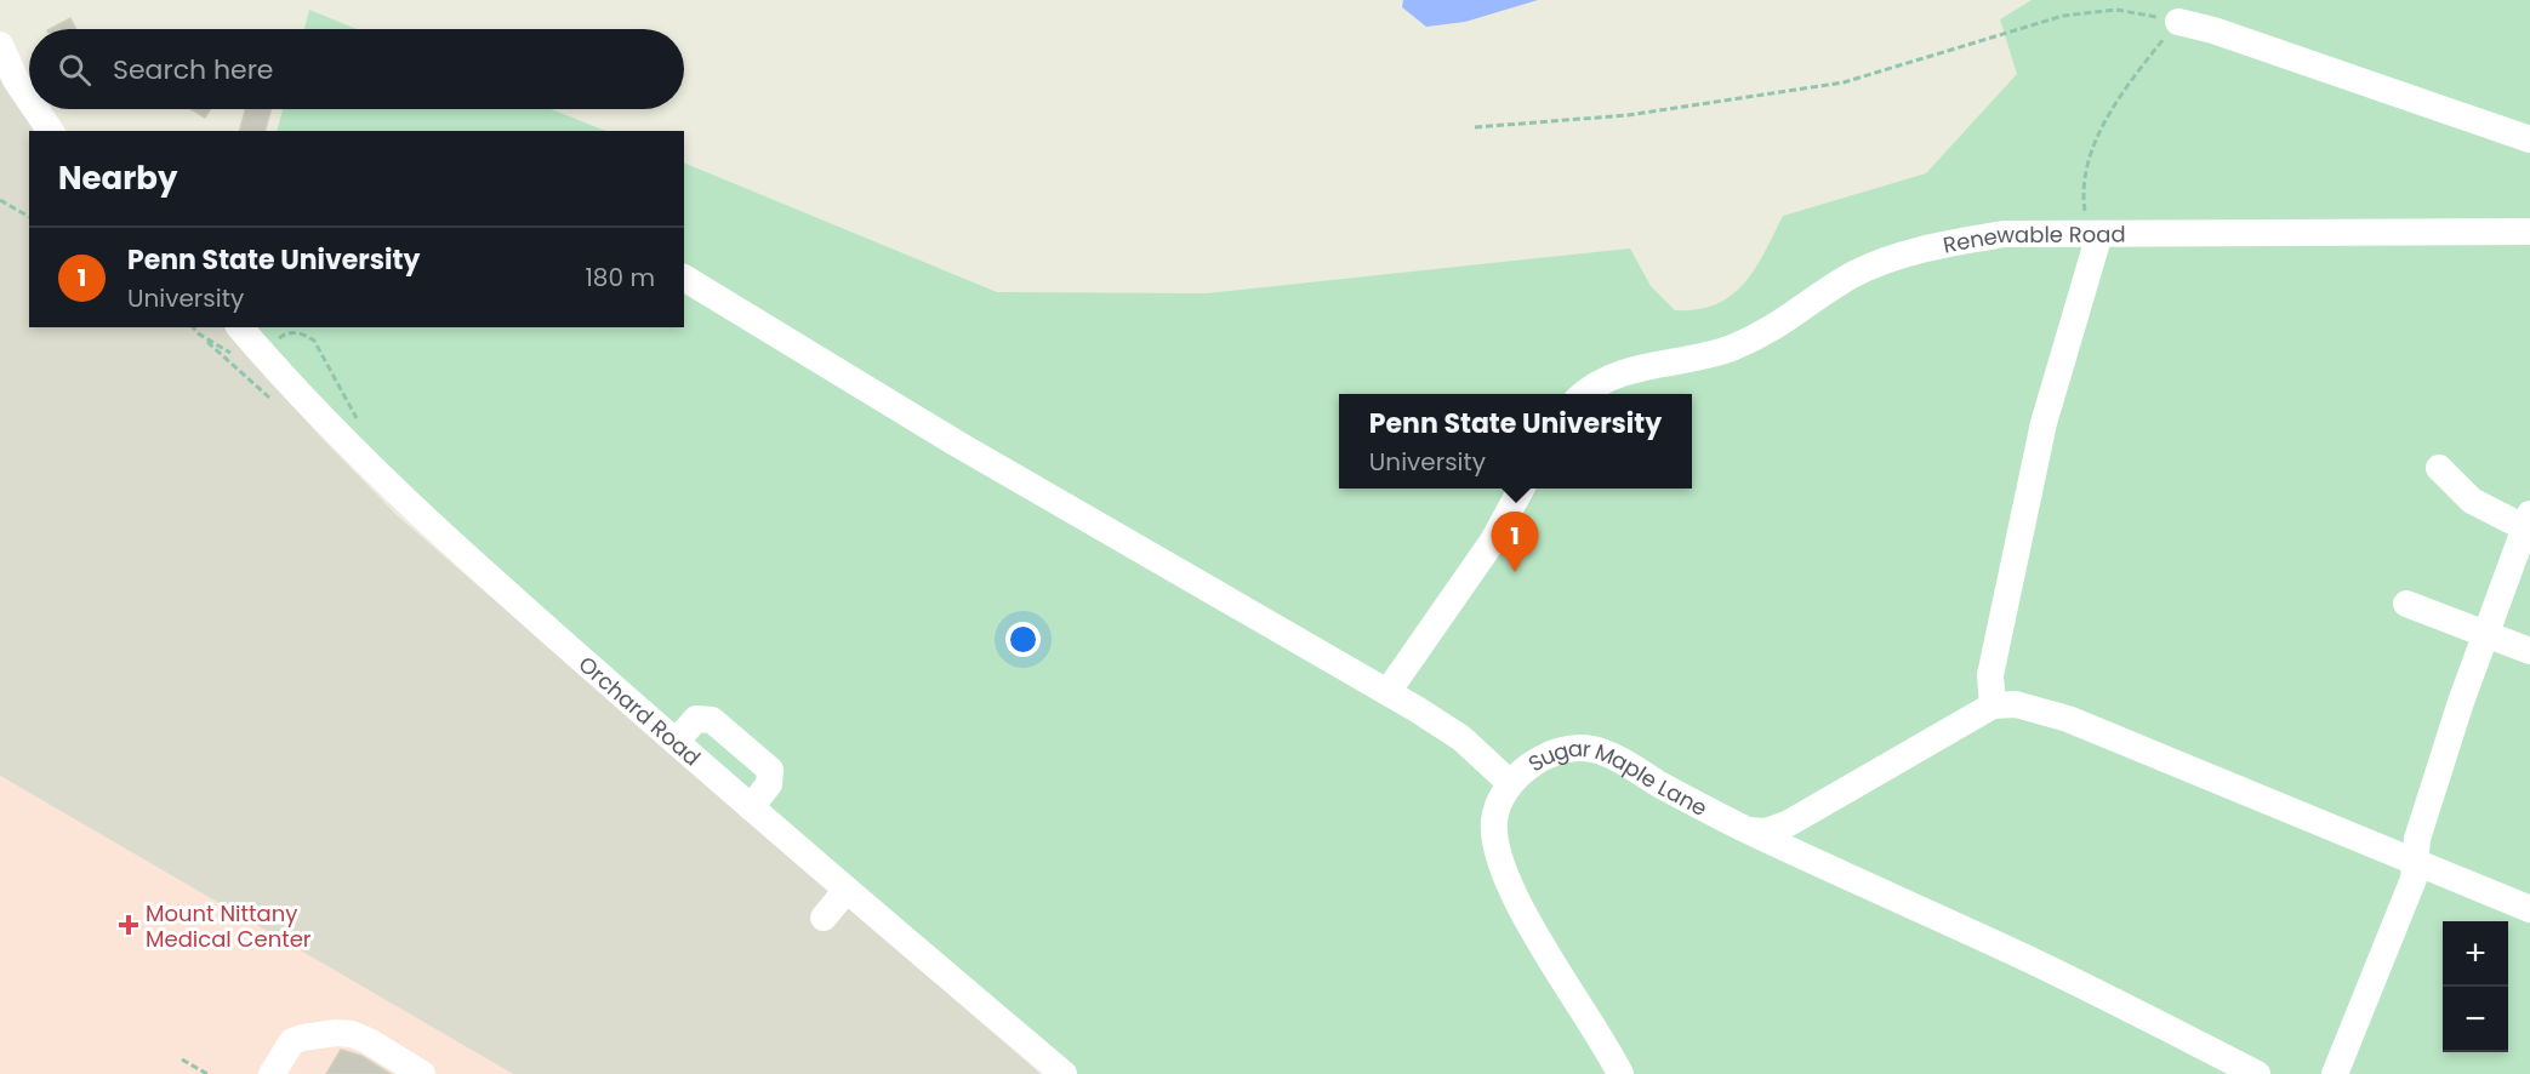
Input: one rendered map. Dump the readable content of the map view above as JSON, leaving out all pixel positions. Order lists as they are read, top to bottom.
{
  "streets": {
    "street": ["Renewable Road", "Orchard Road", "Sugar Maple Lane"]
  },
  "places": {
    "health": ["Mount Nittany Medical Center"]
  },
  "page": {
    "search": "Search here",
    "heading": "Nearby",
    "list": [
      {
        "mark": "1",
        "name": "Penn State University",
        "note": "University",
        "value": "180 m"
      }
    ],
    "popup": ["Penn State University", "University"],
    "pins": "1",
    "map_buttons": ["+", "−"]
  }
}
